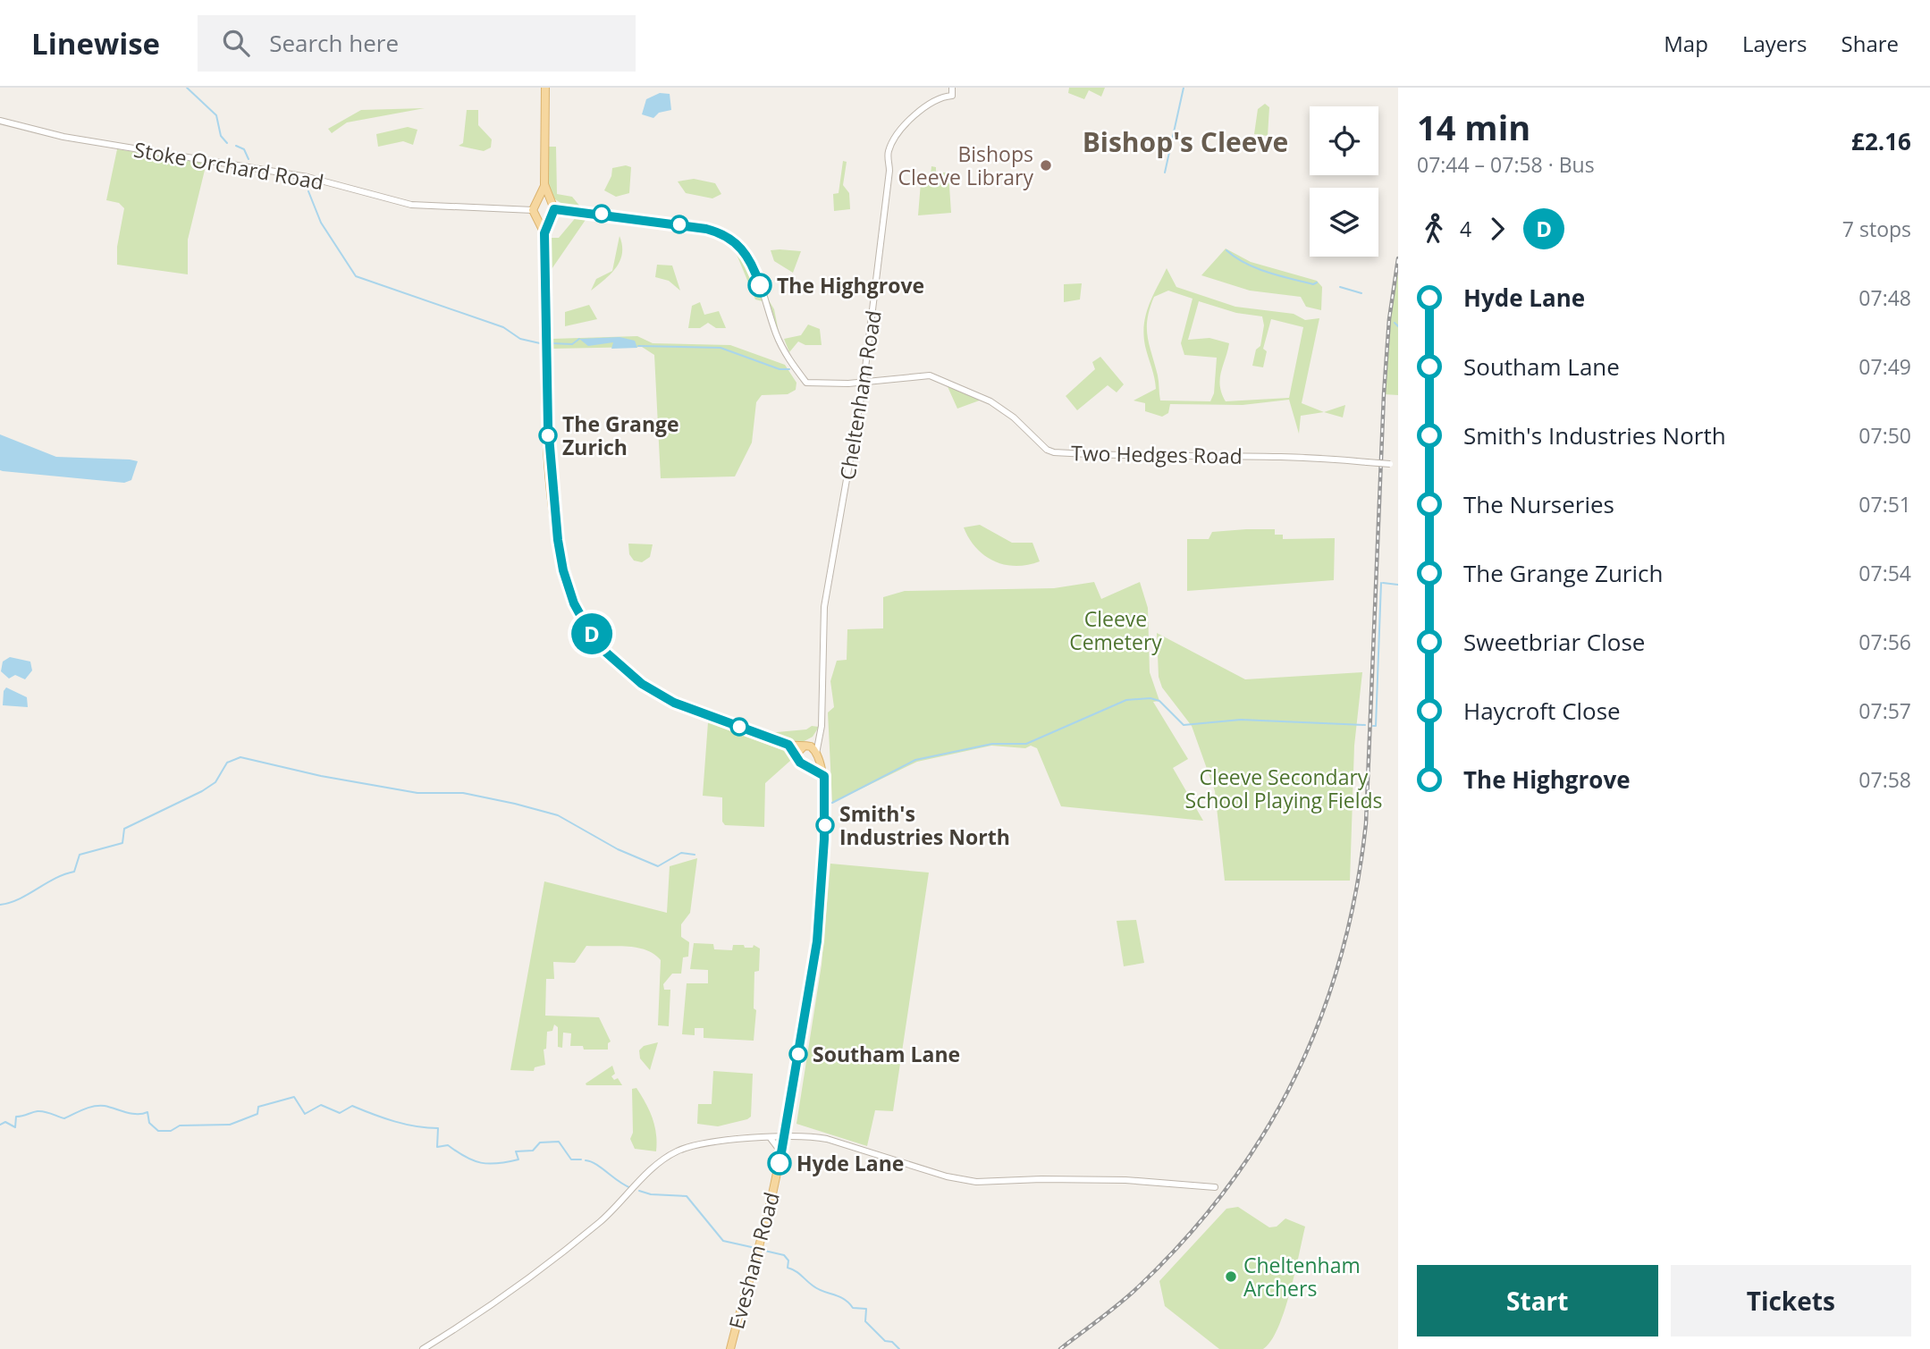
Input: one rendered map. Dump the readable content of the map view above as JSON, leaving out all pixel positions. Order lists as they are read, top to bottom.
{
  "streets": {
    "main road": ["Evesham Road"],
    "street": ["Stoke Orchard Road", "Cheltenham Road", "Two Hedges Road"]
  },
  "crossings": [
    ["Stoke Orchard Road", "Two Hedges Road"],
    ["Cheltenham Road", "Two Hedges Road"],
    ["Cheltenham Road", "Evesham Road"]
  ],
  "districts": ["Bishop's Cleeve"],
  "parks": ["Cleeve Cemetery", "Cleeve Secondary School Playing Fields"],
  "places": [
    "Bishops Cleeve Library",
    "The Highgrove",
    "The Grange Zurich",
    "Smith's Industries North",
    "Southam Lane",
    "Hyde Lane",
    "Cheltenham Archers"
  ],
  "lines": ["bus line D"],
  "page": {
    "header": "Linewise",
    "search": "Search here",
    "nav": ["Map", "Layers", "Share"],
    "on_map": "D",
    "heading": ["14 min", "07:44 – 07:58 · Bus", "£2.16"],
    "legs": ["4", "D", "7 stops"],
    "list": [
      {
        "name": "Hyde Lane",
        "value": "07:48"
      },
      {
        "name": "Southam Lane",
        "value": "07:49"
      },
      {
        "name": "Smith's Industries North",
        "value": "07:50"
      },
      {
        "name": "The Nurseries",
        "value": "07:51"
      },
      {
        "name": "The Grange Zurich",
        "value": "07:54"
      },
      {
        "name": "Sweetbriar Close",
        "value": "07:56"
      },
      {
        "name": "Haycroft Close",
        "value": "07:57"
      },
      {
        "name": "The Highgrove",
        "value": "07:58"
      }
    ],
    "buttons": ["Start", "Tickets"]
  }
}
